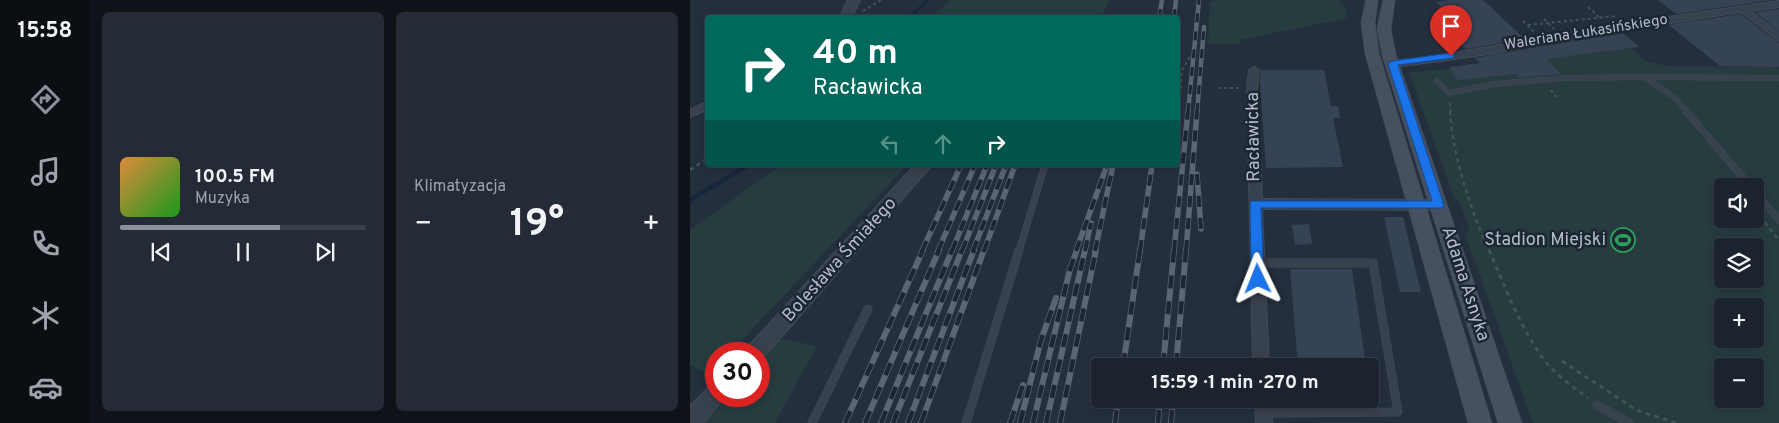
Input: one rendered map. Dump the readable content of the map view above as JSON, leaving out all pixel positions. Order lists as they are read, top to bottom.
{
  "streets": {
    "main road": ["Adama Asnyka"],
    "street": ["Waleriana Łukasińskiego", "Racławicka", "Bolesława Śmiałego"]
  },
  "crossings": [
    ["Waleriana Łukasińskiego", "Adama Asnyka"],
    ["Racławicka", "Adama Asnyka"]
  ],
  "places": {
    "sports": ["Stadion Miejski"]
  },
  "page": {
    "tabs": "15:58",
    "tile": "Klimatyzacja",
    "turn": ["40 m", "Racławicka"],
    "song": ["100.5 FM", "Muzyka"],
    "map_buttons": ["+", "−"],
    "heat": ["−", "19°", "+"],
    "limit": "30",
    "trip": "15:59 · 1 min · 270 m"
  }
}
